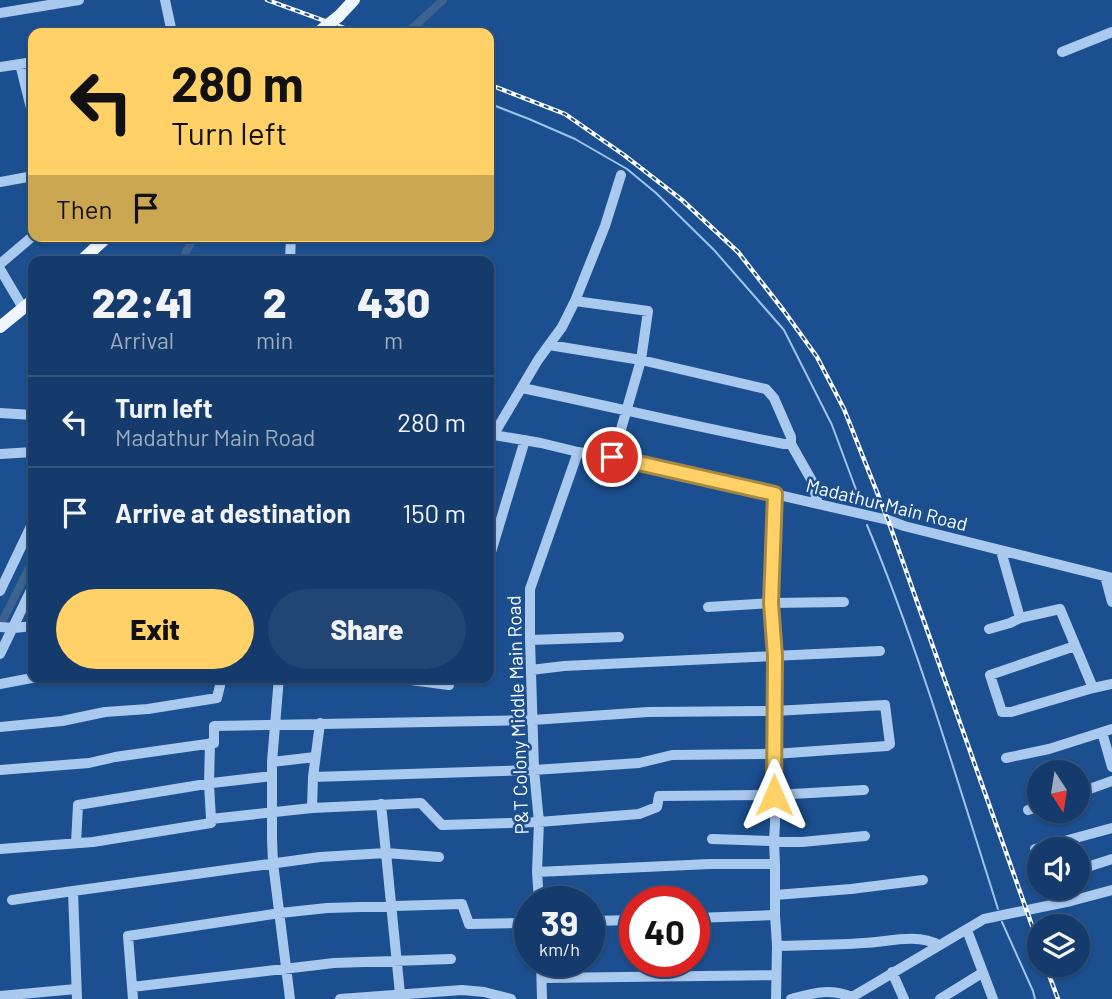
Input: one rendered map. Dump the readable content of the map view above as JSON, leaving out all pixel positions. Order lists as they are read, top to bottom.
{
  "streets": {
    "street": ["Madathur Main Road", "P&T Colony Middle Main Road"]
  },
  "crossings": [
    ["Madathur Main Road", "P&T Colony Middle Main Road"]
  ],
  "north": "bottom",
  "page": {
    "turn": ["280 m", "Turn left"],
    "then": "Then",
    "eta": [
      "22:41",
      "Arrival",
      "2",
      "min",
      "430",
      "m"
    ],
    "list": [
      {
        "name": "Turn left",
        "note": "Madathur Main Road",
        "value": "280 m"
      },
      {
        "name": "Arrive at destination",
        "value": "150 m"
      }
    ],
    "buttons": ["Exit", "Share"],
    "speed": "39 km/h",
    "limit": "40"
  }
}
